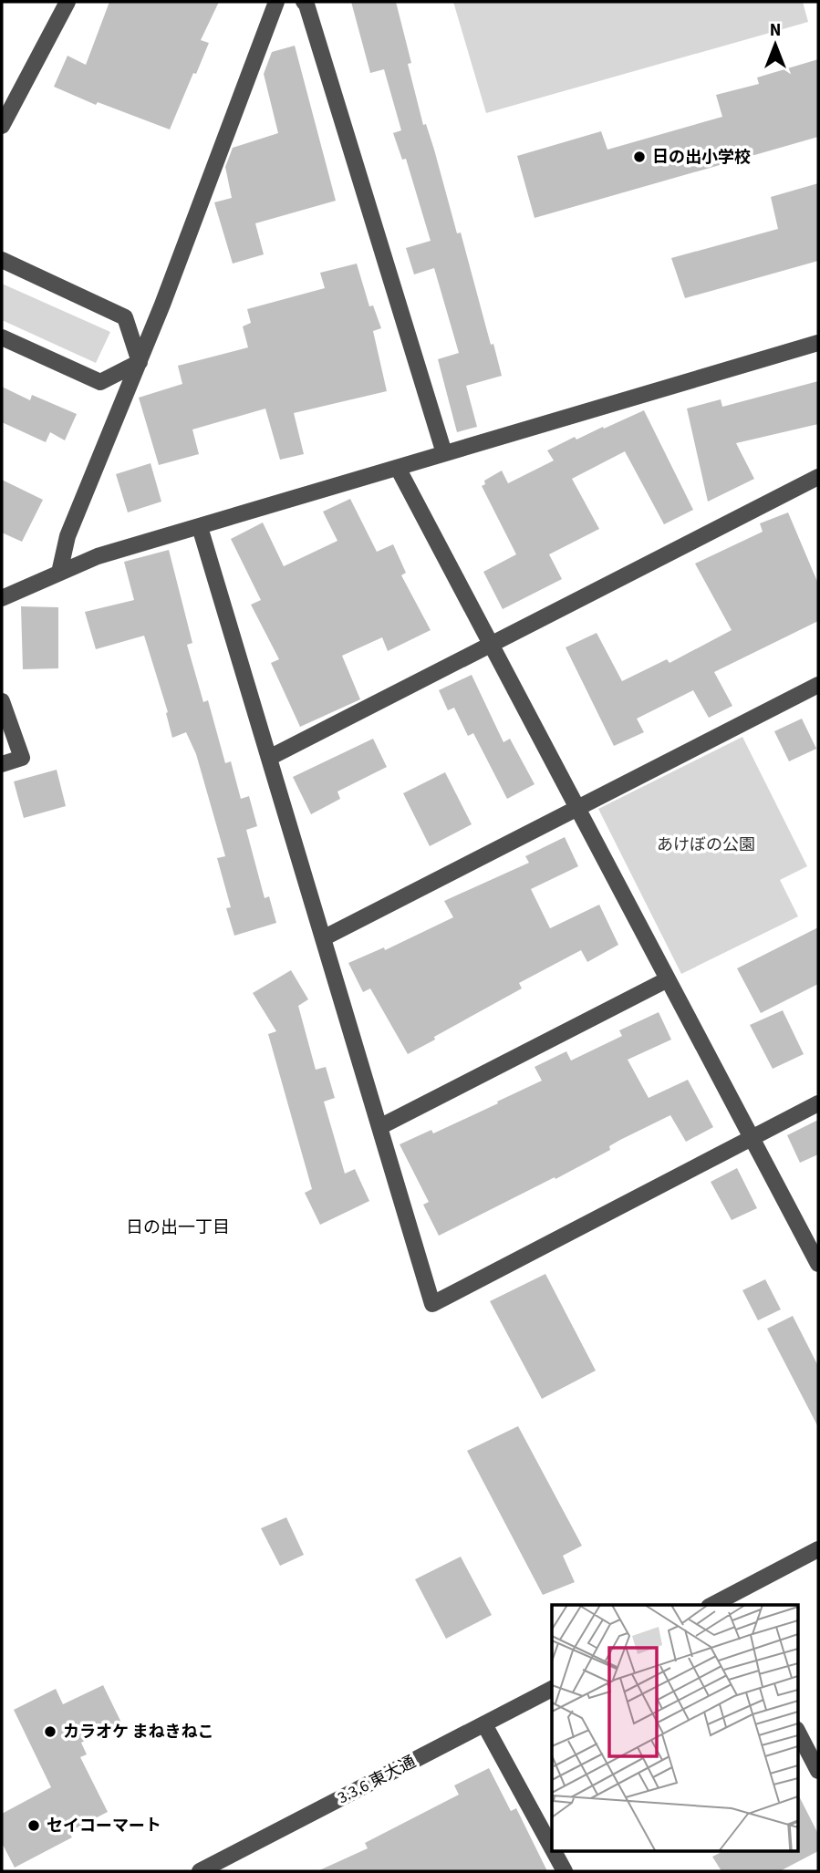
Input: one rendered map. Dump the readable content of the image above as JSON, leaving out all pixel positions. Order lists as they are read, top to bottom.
{
  "streets": {
    "street": ["3.3.6 東大通"]
  },
  "districts": ["日の出一丁目"],
  "parks": ["あけぼの公園"],
  "places": ["日の出小学校", "カラオケ まねきねこ", "セイコーマート"],
  "north": "top"
}
